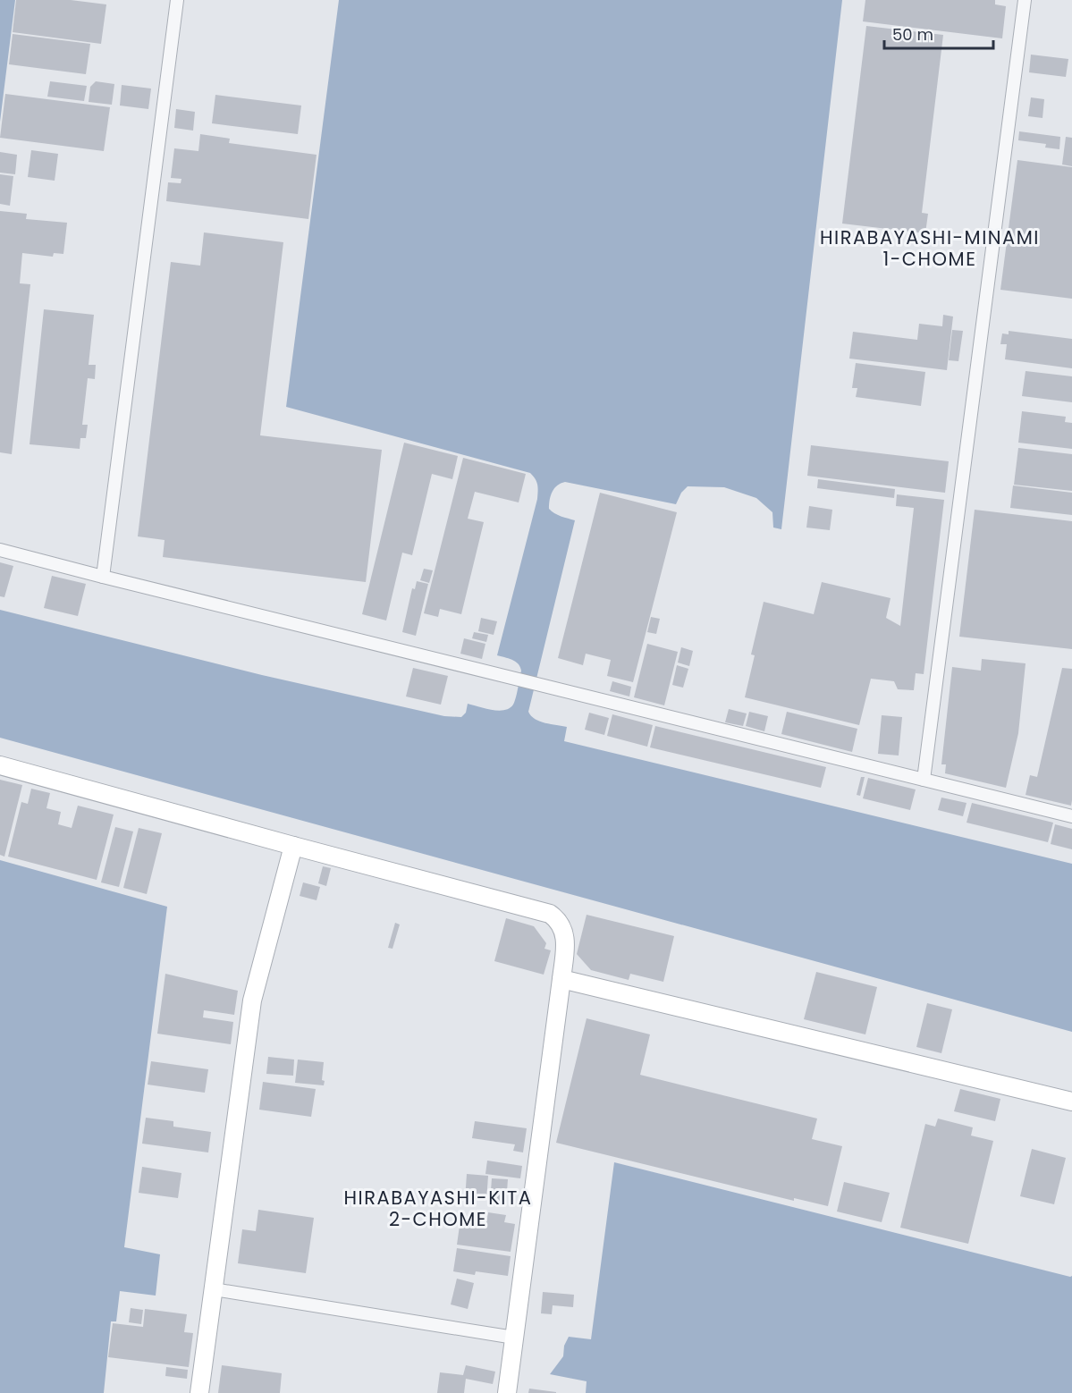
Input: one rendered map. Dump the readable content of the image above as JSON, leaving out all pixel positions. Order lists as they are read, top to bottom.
{
  "districts": ["HIRABAYASHI-MINAMI 1-CHOME", "HIRABAYASHI-KITA 2-CHOME"],
  "scale_bar": "50 m"
}
